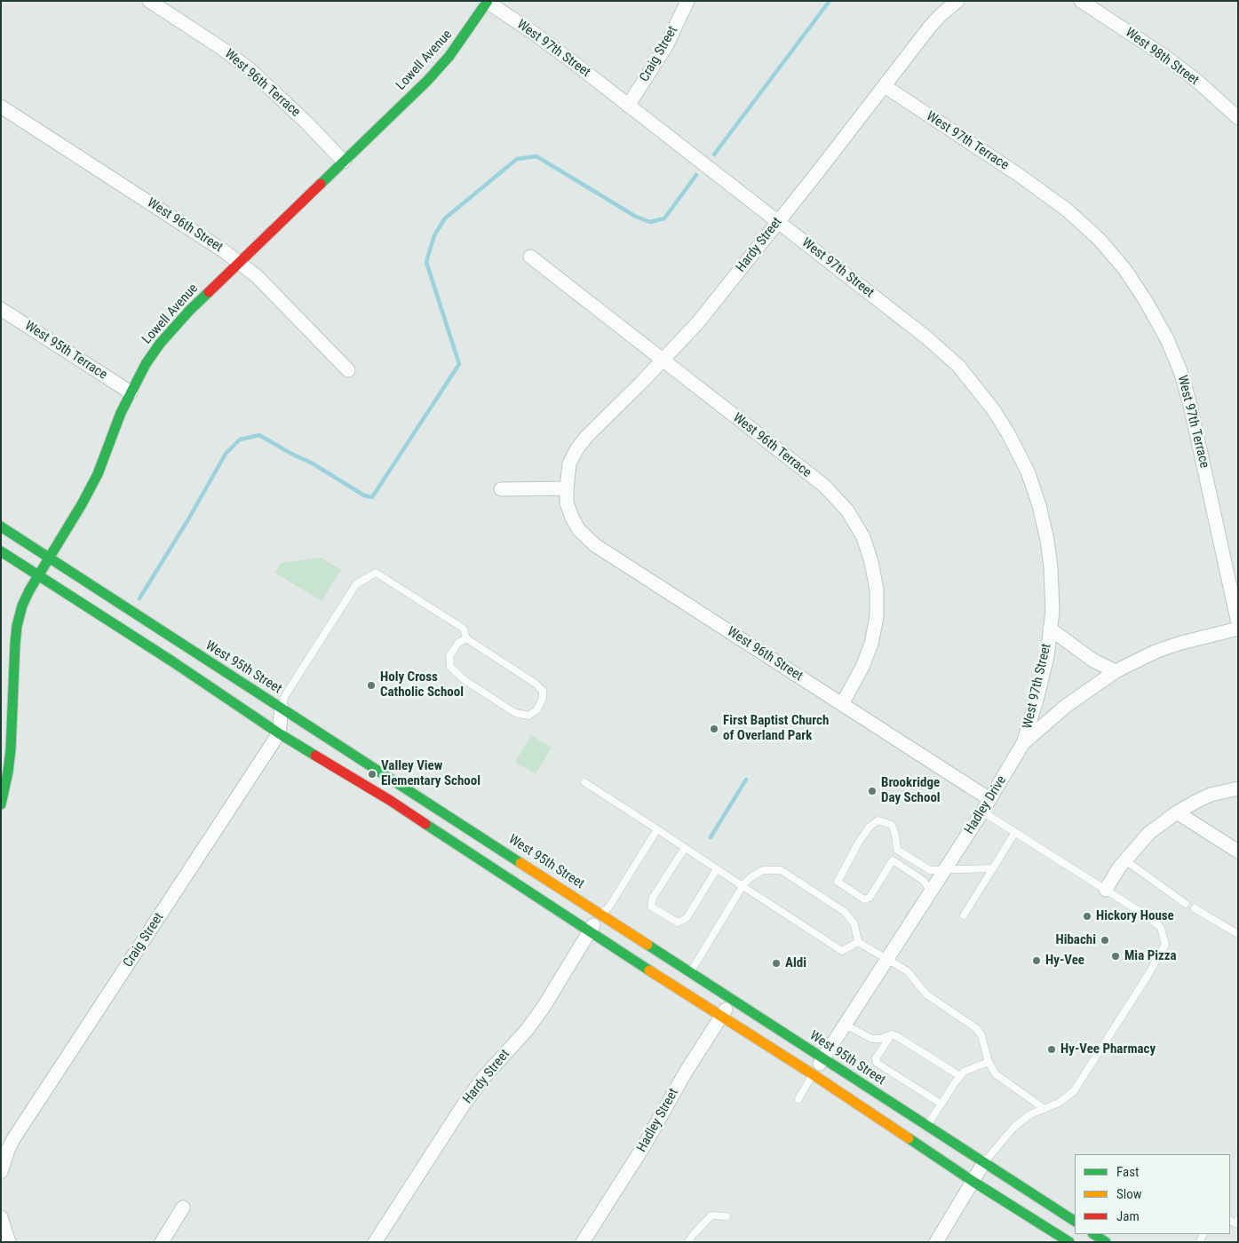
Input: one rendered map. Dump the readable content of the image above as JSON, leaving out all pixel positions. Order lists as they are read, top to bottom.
{
  "streets": {
    "main road": ["Lowell Avenue", "West 95th Street"],
    "street": [
      "West 97th Street",
      "Craig Street",
      "West 98th Street",
      "West 96th Terrace",
      "West 97th Terrace",
      "West 96th Street",
      "Hardy Street",
      "West 95th Terrace",
      "Hadley Drive",
      "Hadley Street"
    ]
  },
  "crossings": [
    ["West 97th Street", "Craig Street"],
    ["West 97th Street", "Lowell Avenue"],
    ["West 97th Street", "Hardy Street"],
    ["West 97th Street", "Hadley Drive"],
    ["Craig Street", "West 95th Street"],
    ["Lowell Avenue", "West 96th Terrace"],
    ["Lowell Avenue", "West 96th Street"],
    ["Lowell Avenue", "West 95th Terrace"],
    ["Lowell Avenue", "West 95th Street"],
    ["West 96th Terrace", "West 96th Street"],
    ["West 96th Terrace", "Hardy Street"],
    ["West 97th Terrace", "Hardy Street"],
    ["West 96th Street", "Hardy Street"],
    ["West 96th Street", "Hadley Drive"],
    ["Hardy Street", "West 95th Street"],
    ["West 95th Street", "Hadley Drive"],
    ["West 95th Street", "Hadley Street"]
  ],
  "places": [
    "Holy Cross Catholic School",
    "First Baptist Church of Overland Park",
    "Valley View Elementary School",
    "Brookridge Day School",
    "Hickory House",
    "Hibachi",
    "Mia Pizza",
    "Hy-Vee",
    "Aldi",
    "Hy-Vee Pharmacy"
  ],
  "legend": ["Fast", "Slow", "Jam"]
}
